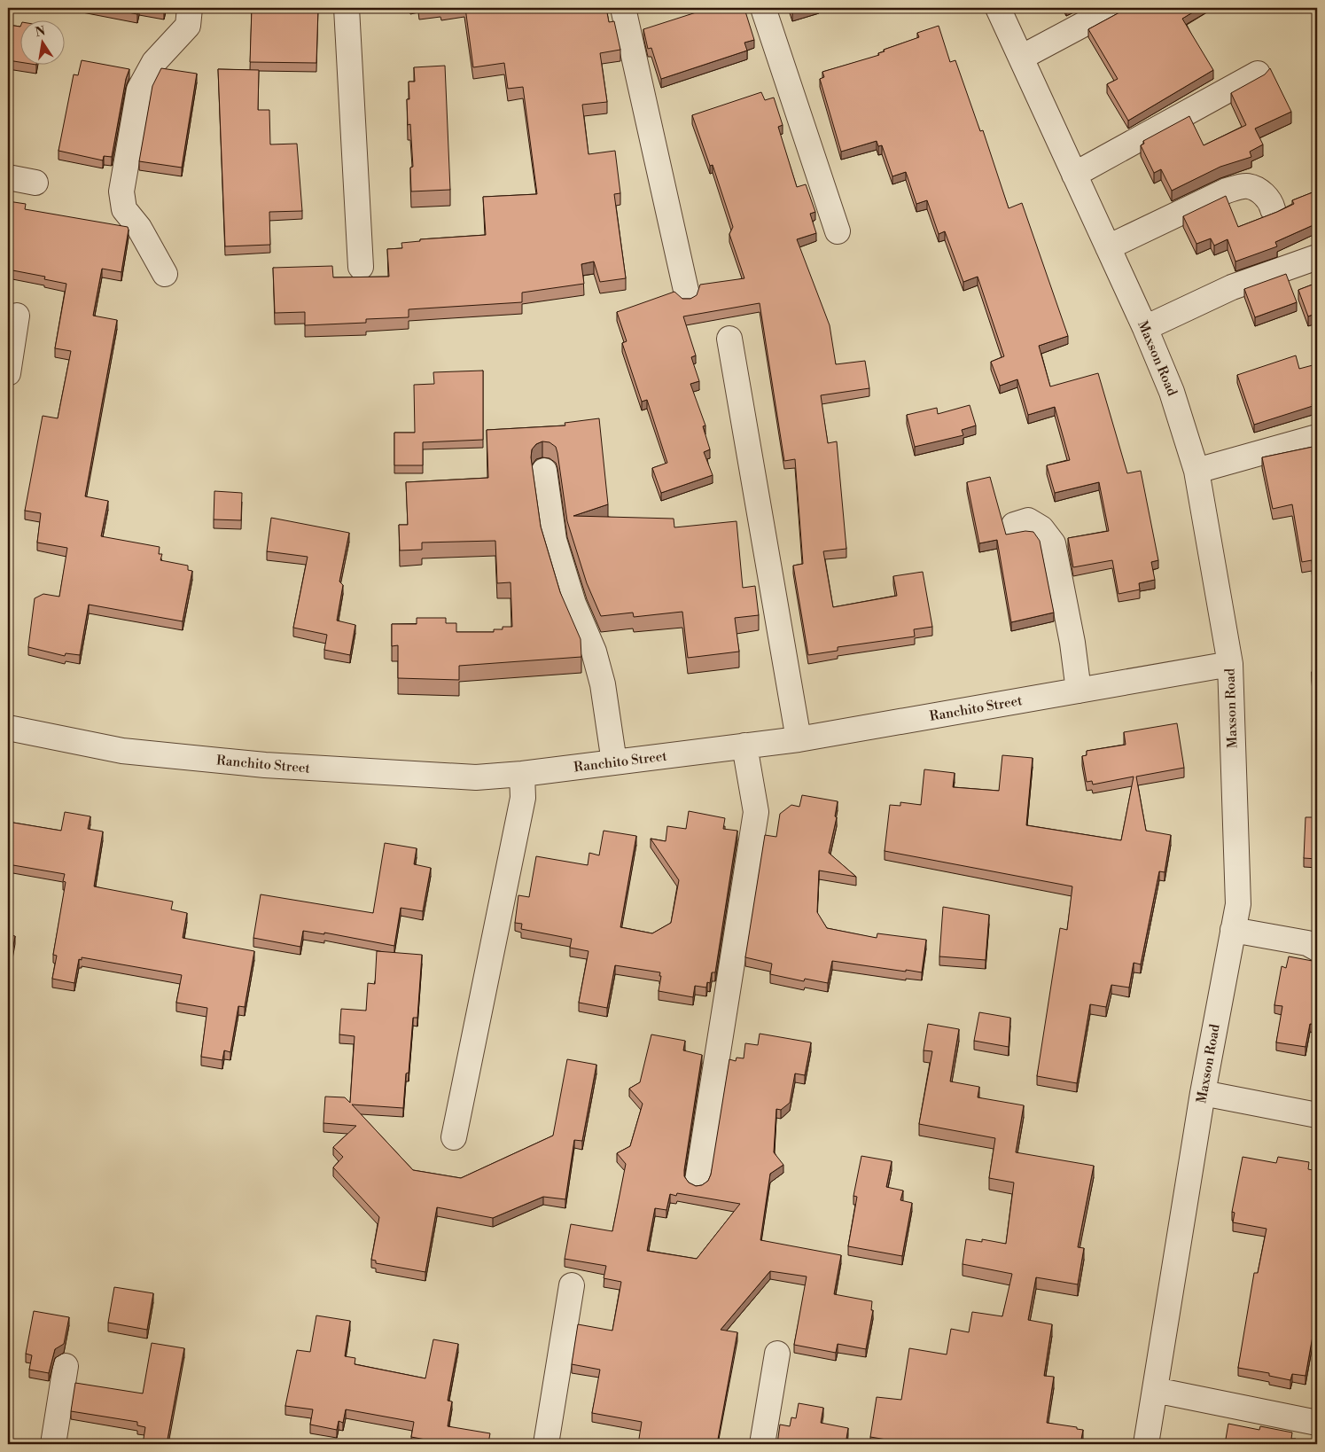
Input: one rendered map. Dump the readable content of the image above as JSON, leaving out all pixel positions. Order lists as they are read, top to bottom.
{
  "streets": {
    "street": ["Maxson Road", "Ranchito Street"]
  },
  "crossings": [
    ["Maxson Road", "Ranchito Street"]
  ],
  "north": "top"
}
